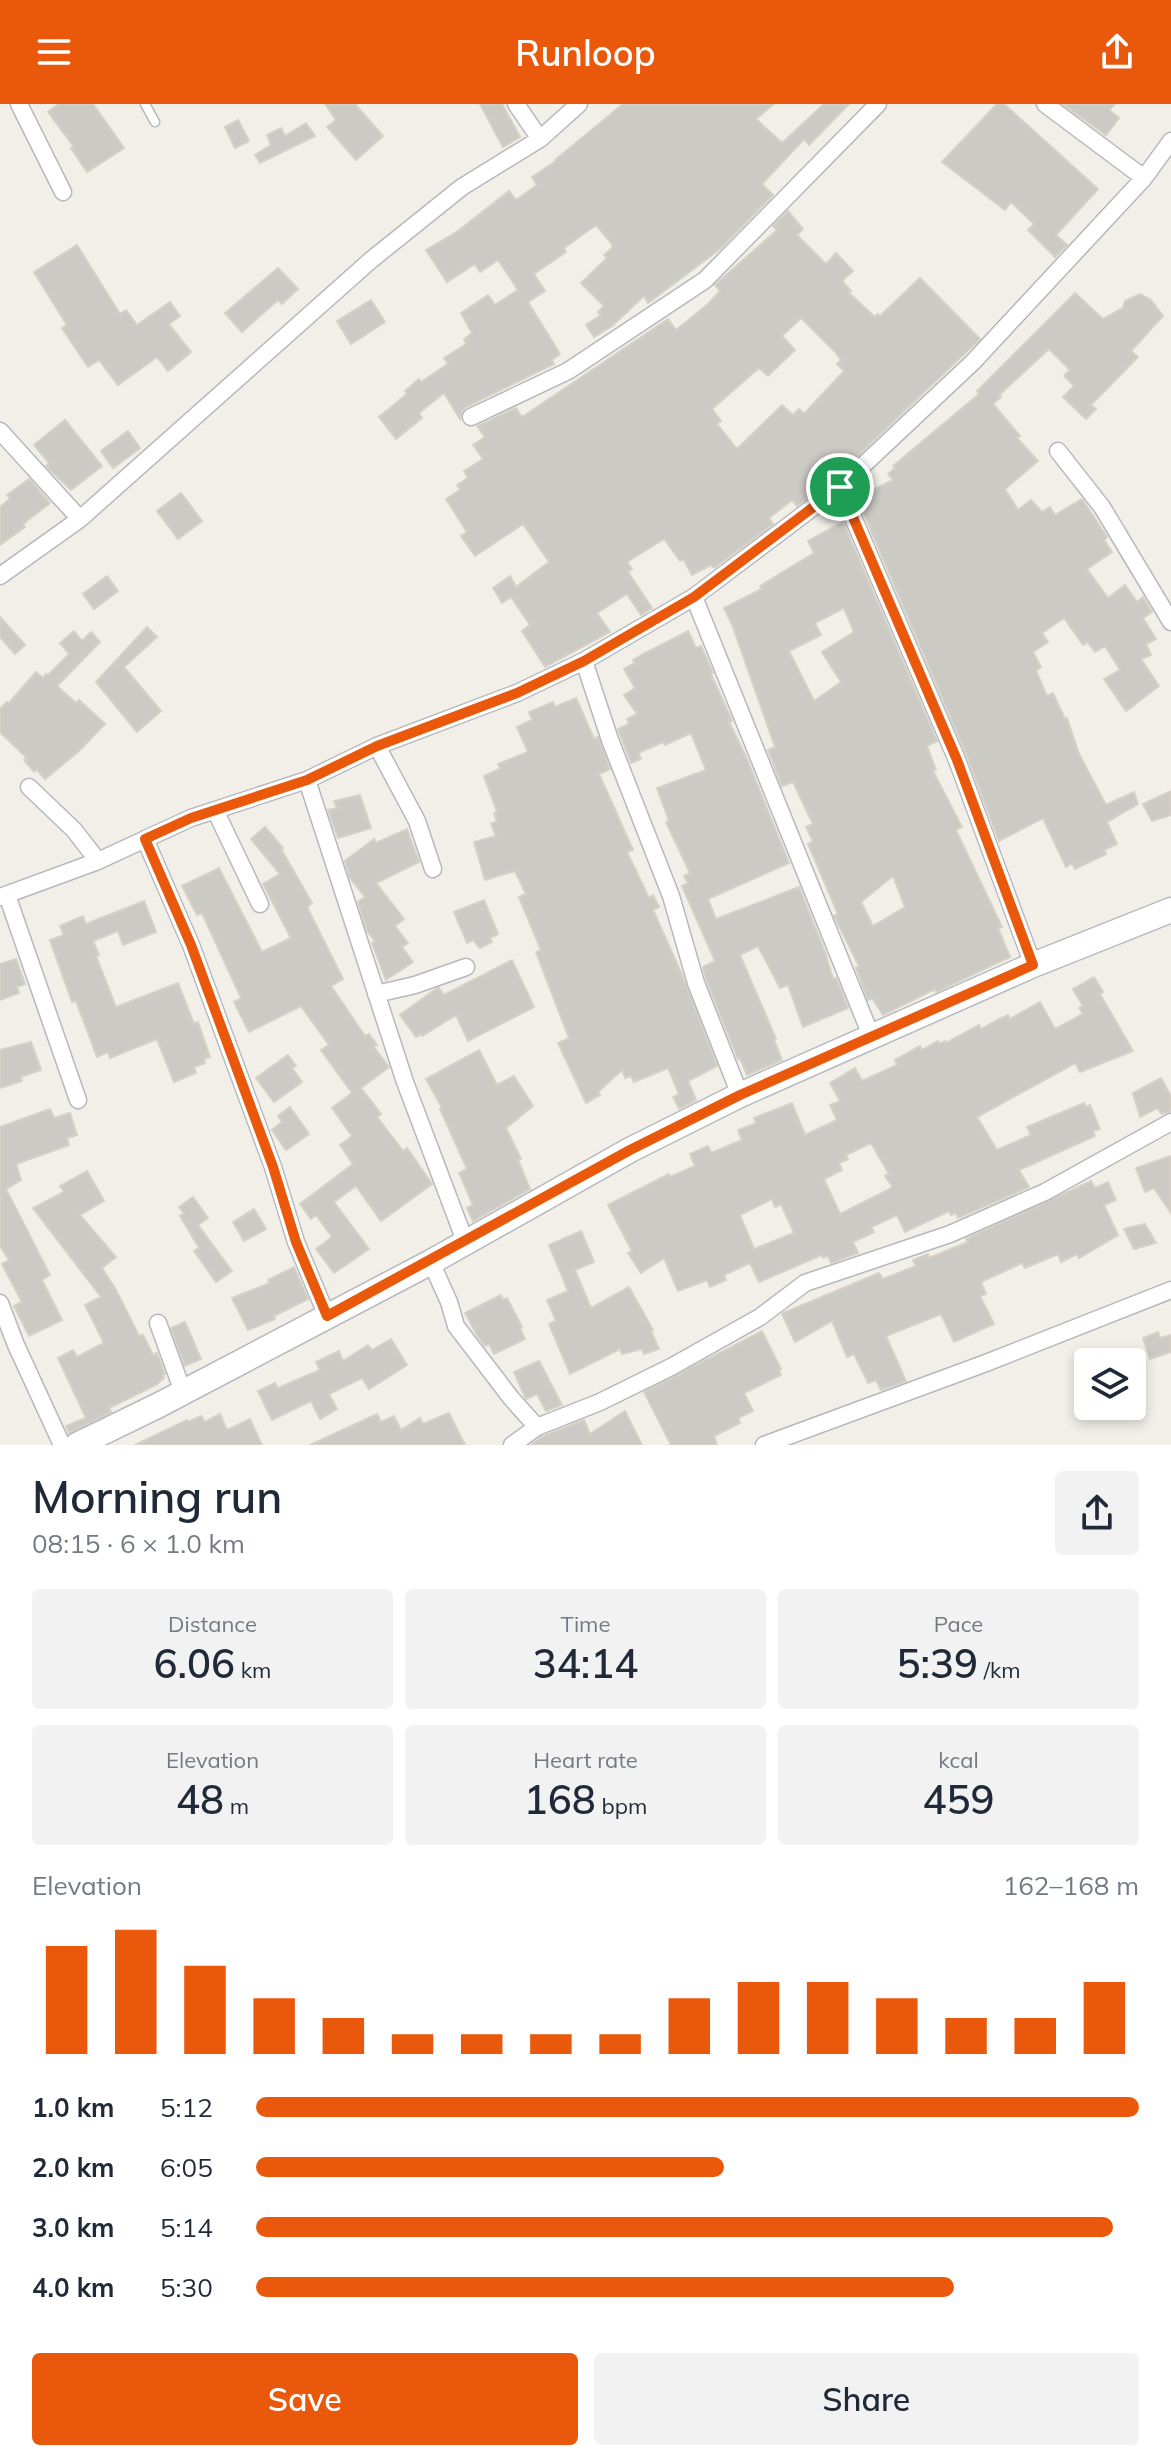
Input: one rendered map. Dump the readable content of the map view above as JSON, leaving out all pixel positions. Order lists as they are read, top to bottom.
{
  "page": {
    "header": "Runloop",
    "heading": ["Morning run", "08:15 · 6 × 1.0 km"],
    "stats": [
      ["Distance", "6.06 km"],
      ["Time", "34:14"],
      ["Pace", "5:39 /km"],
      ["Elevation", "48 m"],
      ["Heart rate", "168 bpm"],
      ["kcal", "459"]
    ],
    "chart": ["Elevation", "162–168 m"],
    "list": [
      {
        "name": "1.0 km",
        "note": "5:12"
      },
      {
        "name": "2.0 km",
        "note": "6:05"
      },
      {
        "name": "3.0 km",
        "note": "5:14"
      },
      {
        "name": "4.0 km",
        "note": "5:30"
      }
    ],
    "buttons": ["Save", "Share"]
  }
}
